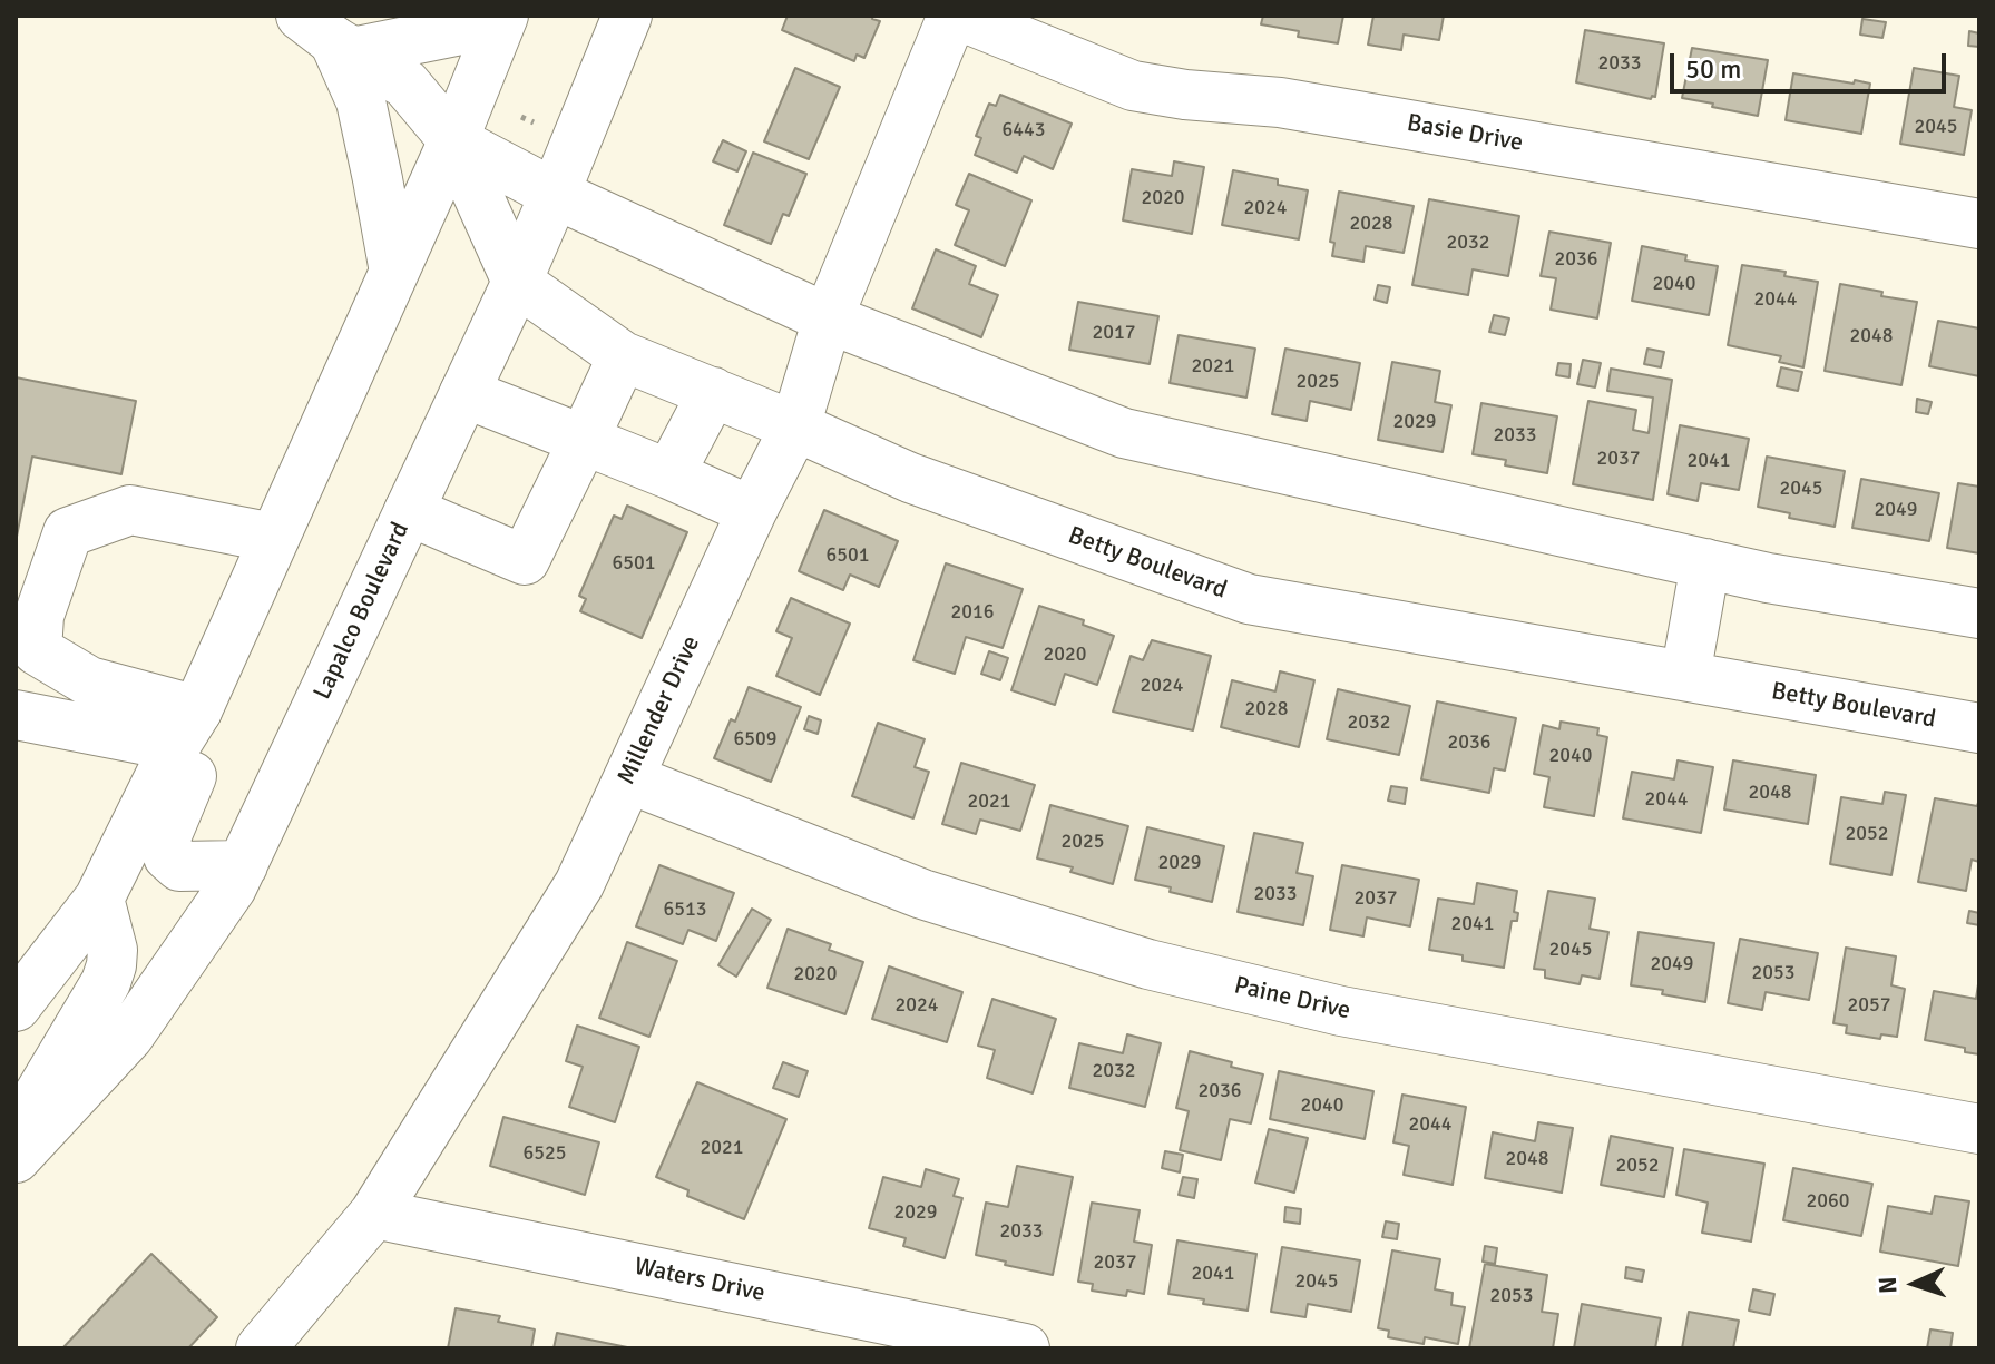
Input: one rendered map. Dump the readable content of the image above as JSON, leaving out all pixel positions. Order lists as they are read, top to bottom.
{
  "streets": {
    "street": [
      "Basie Drive",
      "Betty Boulevard",
      "Lapalco Boulevard",
      "Millender Drive",
      "Paine Drive",
      "Waters Drive"
    ]
  },
  "crossings": [
    ["Betty Boulevard", "Lapalco Boulevard"],
    ["Betty Boulevard", "Millender Drive"],
    ["Millender Drive", "Paine Drive"],
    ["Millender Drive", "Waters Drive"]
  ],
  "house_numbers": [
    "2033",
    "2045",
    "6443",
    "2020",
    "2024",
    "2028",
    "2032",
    "2036",
    "2040",
    "2044",
    "2017",
    "2048",
    "2021",
    "2025",
    "2029",
    "2033",
    "2037",
    "2041",
    "2045",
    "2049",
    "6501",
    "6501",
    "2016",
    "2020",
    "2024",
    "2028",
    "2032",
    "6509",
    "2036",
    "2040",
    "2048",
    "2044",
    "2021",
    "2052",
    "2025",
    "2029",
    "2033",
    "2037",
    "6513",
    "2041",
    "2045",
    "2049",
    "2053",
    "2020",
    "2024",
    "2057",
    "2032",
    "2036",
    "2040",
    "2044",
    "2021",
    "6525",
    "2048",
    "2052",
    "2060",
    "2029",
    "2033",
    "2037",
    "2041",
    "2045",
    "2053"
  ],
  "scale_bar": "50 m",
  "north": "left"
}
